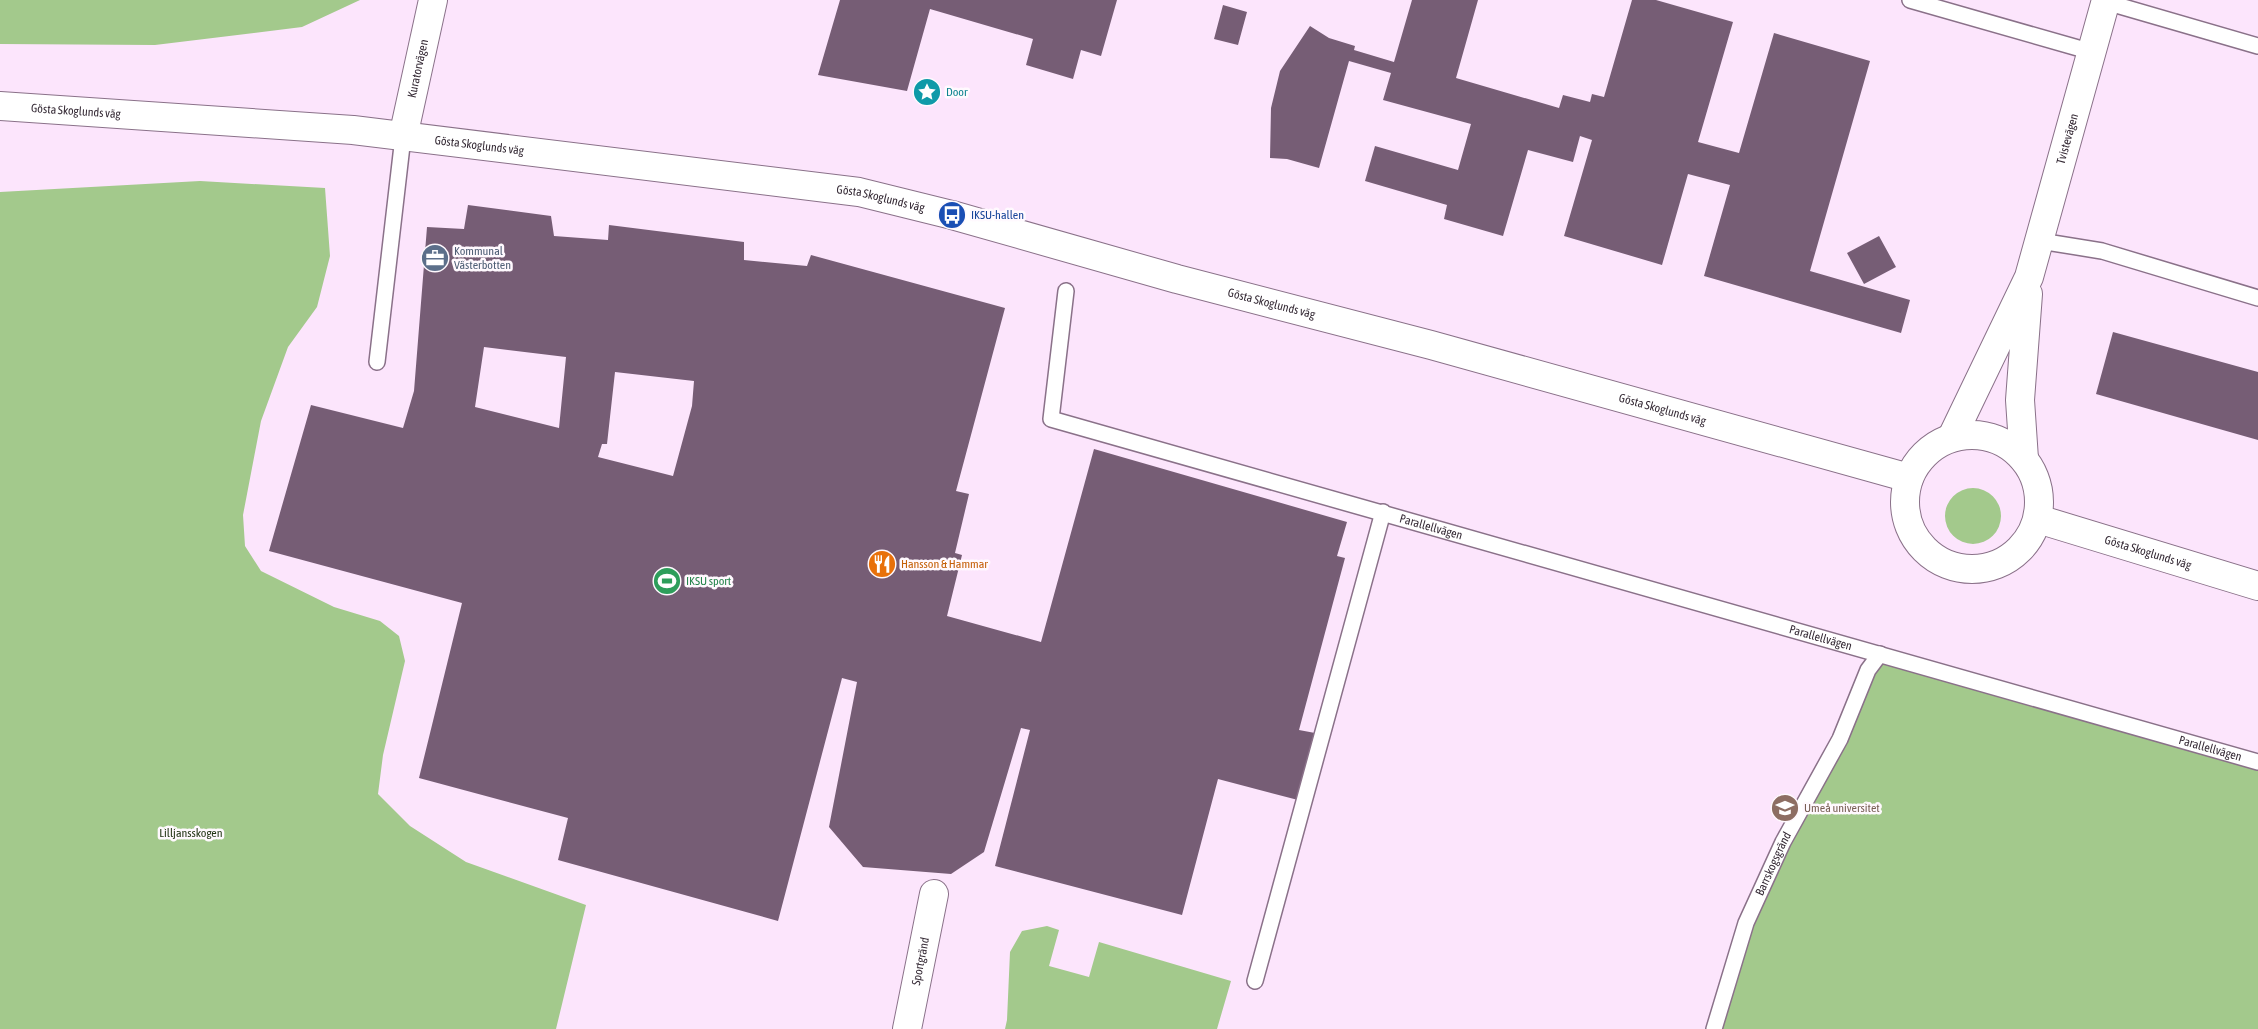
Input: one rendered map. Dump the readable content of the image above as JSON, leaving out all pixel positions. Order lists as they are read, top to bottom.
{
  "streets": {
    "street": [
      "Kuratorvägen",
      "Gösta Skoglunds väg",
      "Tvistevägen",
      "Sportgränd"
    ],
    "lane": ["Parallellvägen", "Barrskogsgränd"]
  },
  "crossings": [
    ["Kuratorvägen", "Gösta Skoglunds väg"],
    ["Gösta Skoglunds väg", "Tvistevägen"],
    ["Parallellvägen", "Barrskogsgränd"]
  ],
  "parks": ["Lilljansskogen"],
  "places": {
    "place": ["Door"],
    "bus stop": ["IKSU-hallen"],
    "office": ["Kommunal Västerbotten"],
    "restaurant": ["Hansson & Hammar"],
    "sports": ["IKSU sport"],
    "school or university": ["Umeå universitet"]
  }
}
